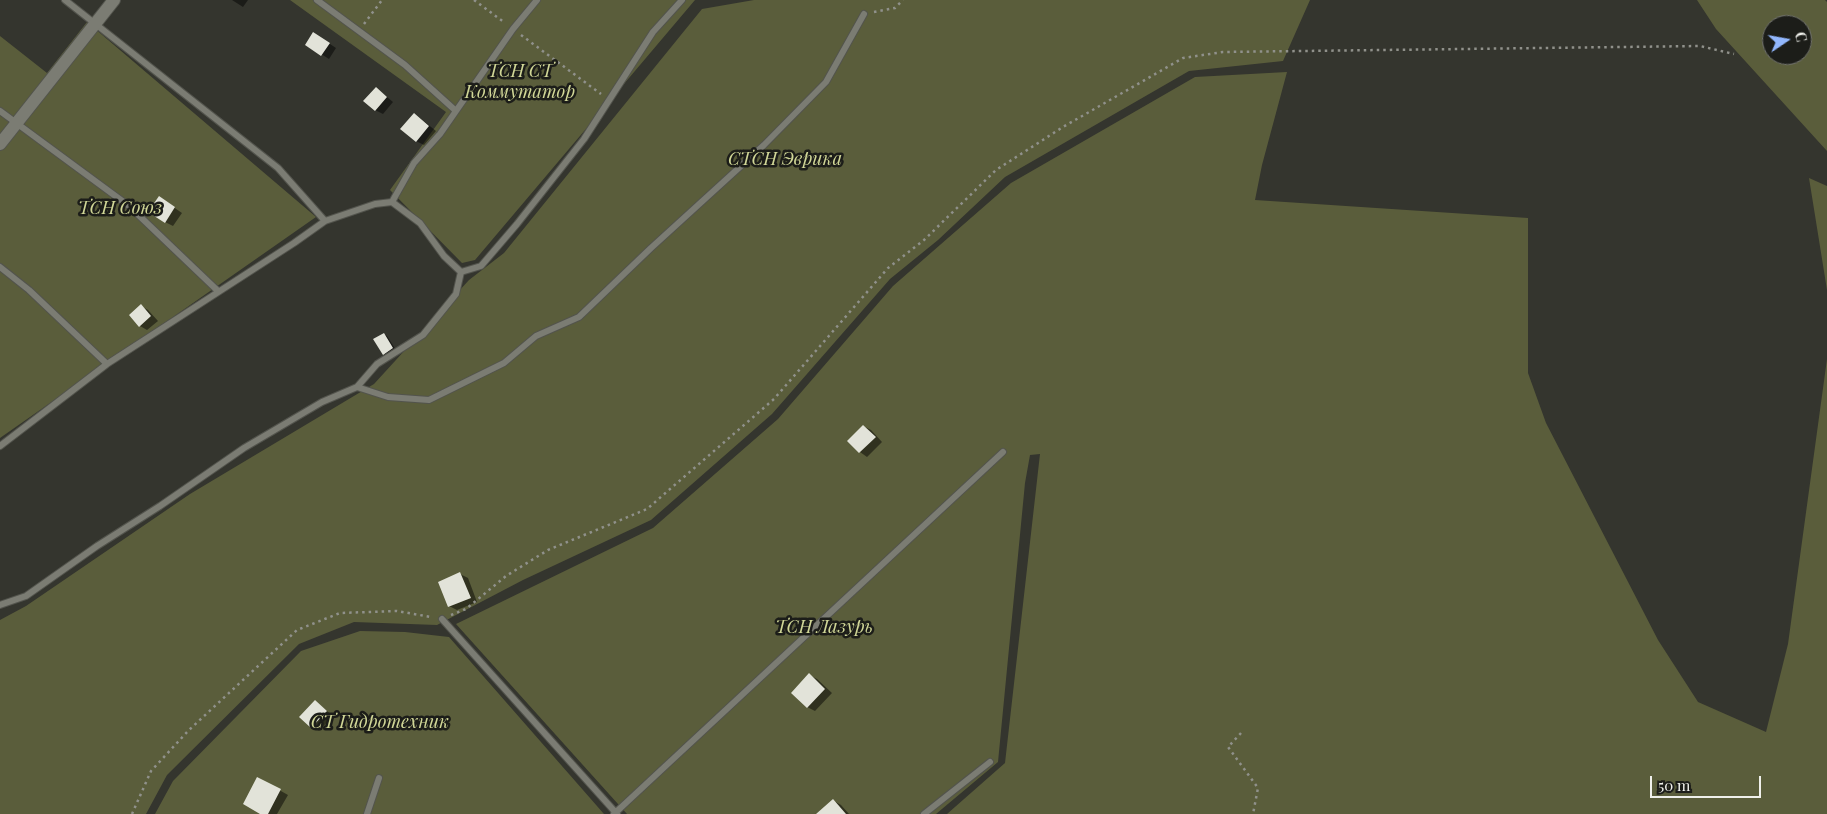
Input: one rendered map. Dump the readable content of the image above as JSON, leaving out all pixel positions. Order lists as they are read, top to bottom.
{
  "parks": [
    "ТСН СТ Коммутатор",
    "СТСН Эврика",
    "ТСН Союз",
    "ТСН Лазурь",
    "СТ Гидротехник"
  ],
  "scale_bar": "50 m",
  "north": "right"
}
